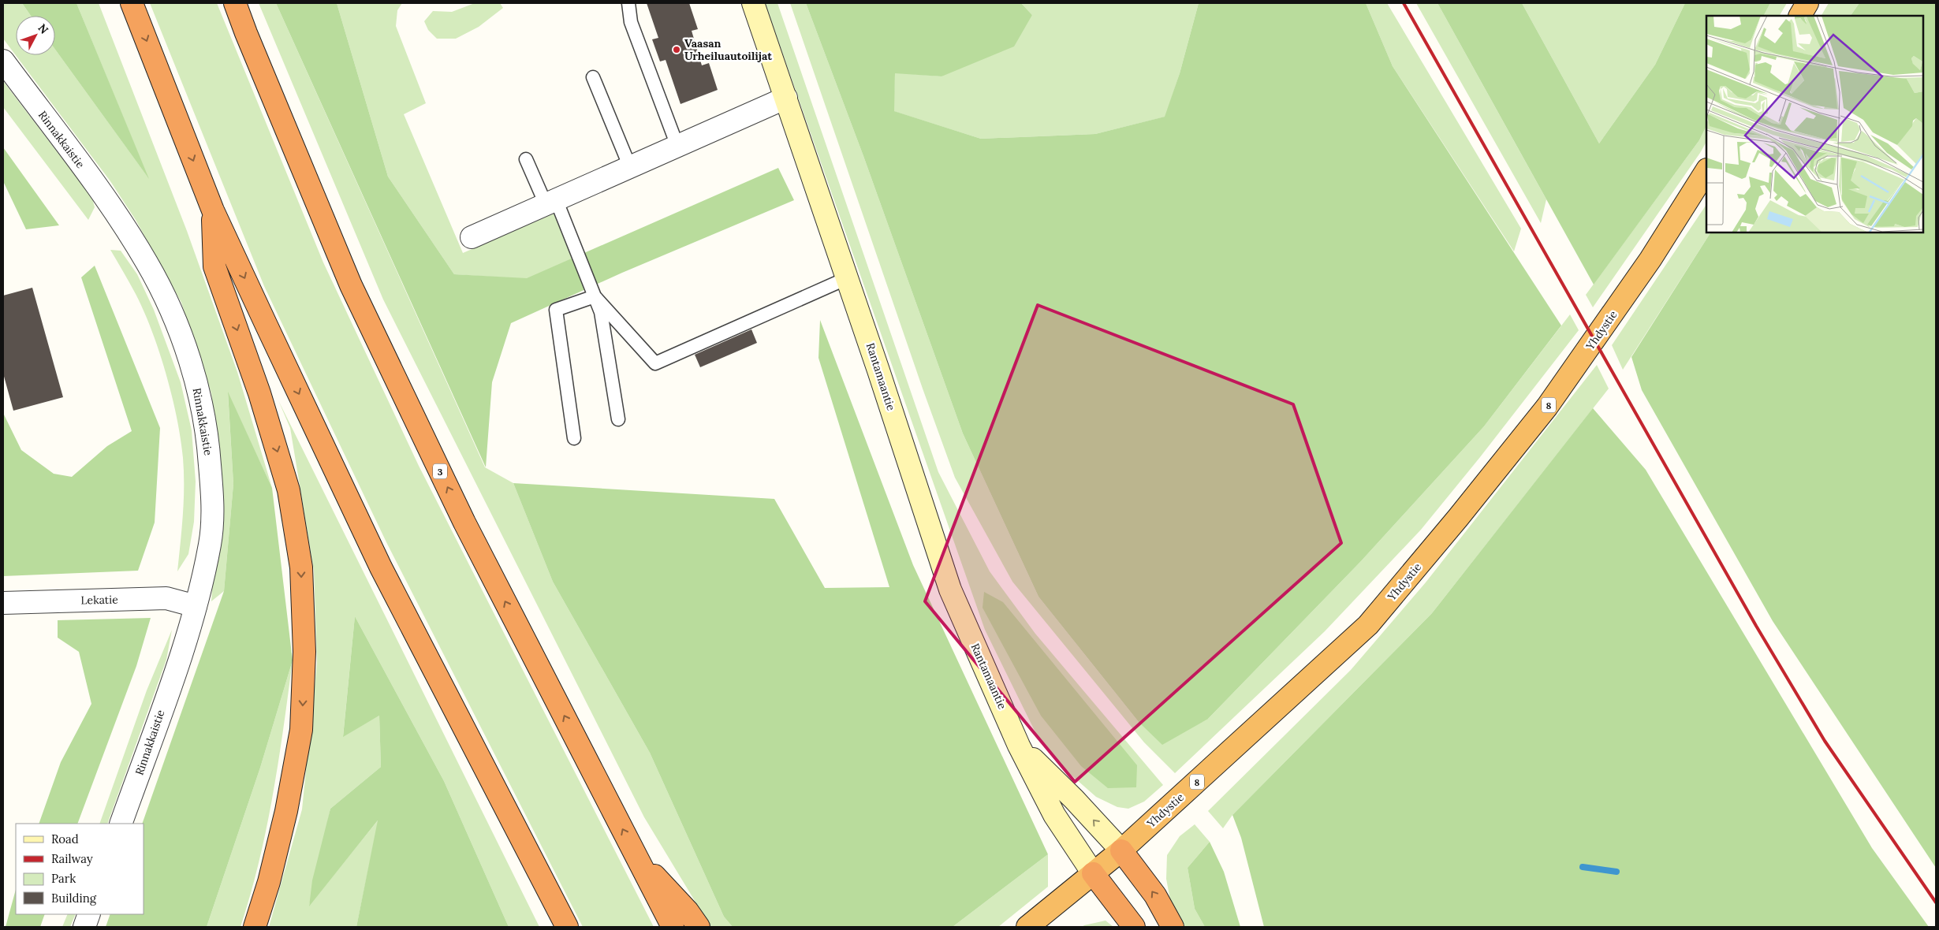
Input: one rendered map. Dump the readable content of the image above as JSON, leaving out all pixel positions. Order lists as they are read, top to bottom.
{
  "streets": {
    "highway": ["Yhdystie", "8", "3"],
    "main road": ["Rantamaantie"],
    "street": ["Rinnakkaistie", "Lekatie"]
  },
  "crossings": [
    ["Rinnakkaistie", "Lekatie"],
    ["Yhdystie", "Rantamaantie"]
  ],
  "places": ["Vaasan Urheiluautoilijat"],
  "legend": [
    "Road",
    "Railway",
    "Park",
    "Building"
  ],
  "north": "top right"
}
